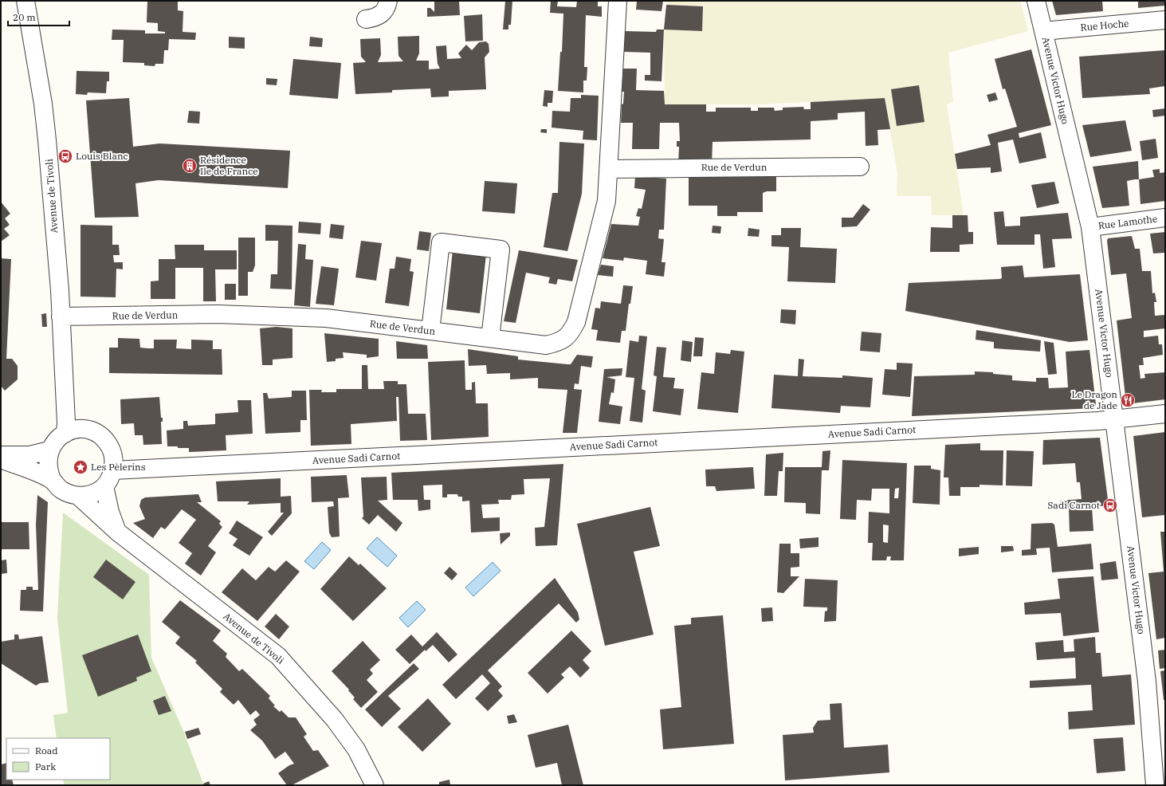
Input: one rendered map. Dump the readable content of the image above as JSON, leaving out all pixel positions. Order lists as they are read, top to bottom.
{
  "streets": {
    "street": [
      "Rue Hoche",
      "Avenue Victor Hugo",
      "Rue de Verdun",
      "Avenue de Tivoli",
      "Rue Lamothe",
      "Avenue Sadi Carnot"
    ]
  },
  "crossings": [
    ["Rue Hoche", "Avenue Victor Hugo"],
    ["Avenue Victor Hugo", "Rue Lamothe"],
    ["Avenue Victor Hugo", "Avenue Sadi Carnot"],
    ["Rue de Verdun", "Avenue de Tivoli"],
    ["Avenue de Tivoli", "Avenue Sadi Carnot"]
  ],
  "places": {
    "bus stop": ["Louis Blanc", "Sadi Carnot"],
    "building": ["Résidence Ile de France"],
    "restaurant": ["Le Dragon de Jade"],
    "place": ["Les Pèlerins"]
  },
  "legend": ["Road", "Park"],
  "scale_bar": "20 m"
}
